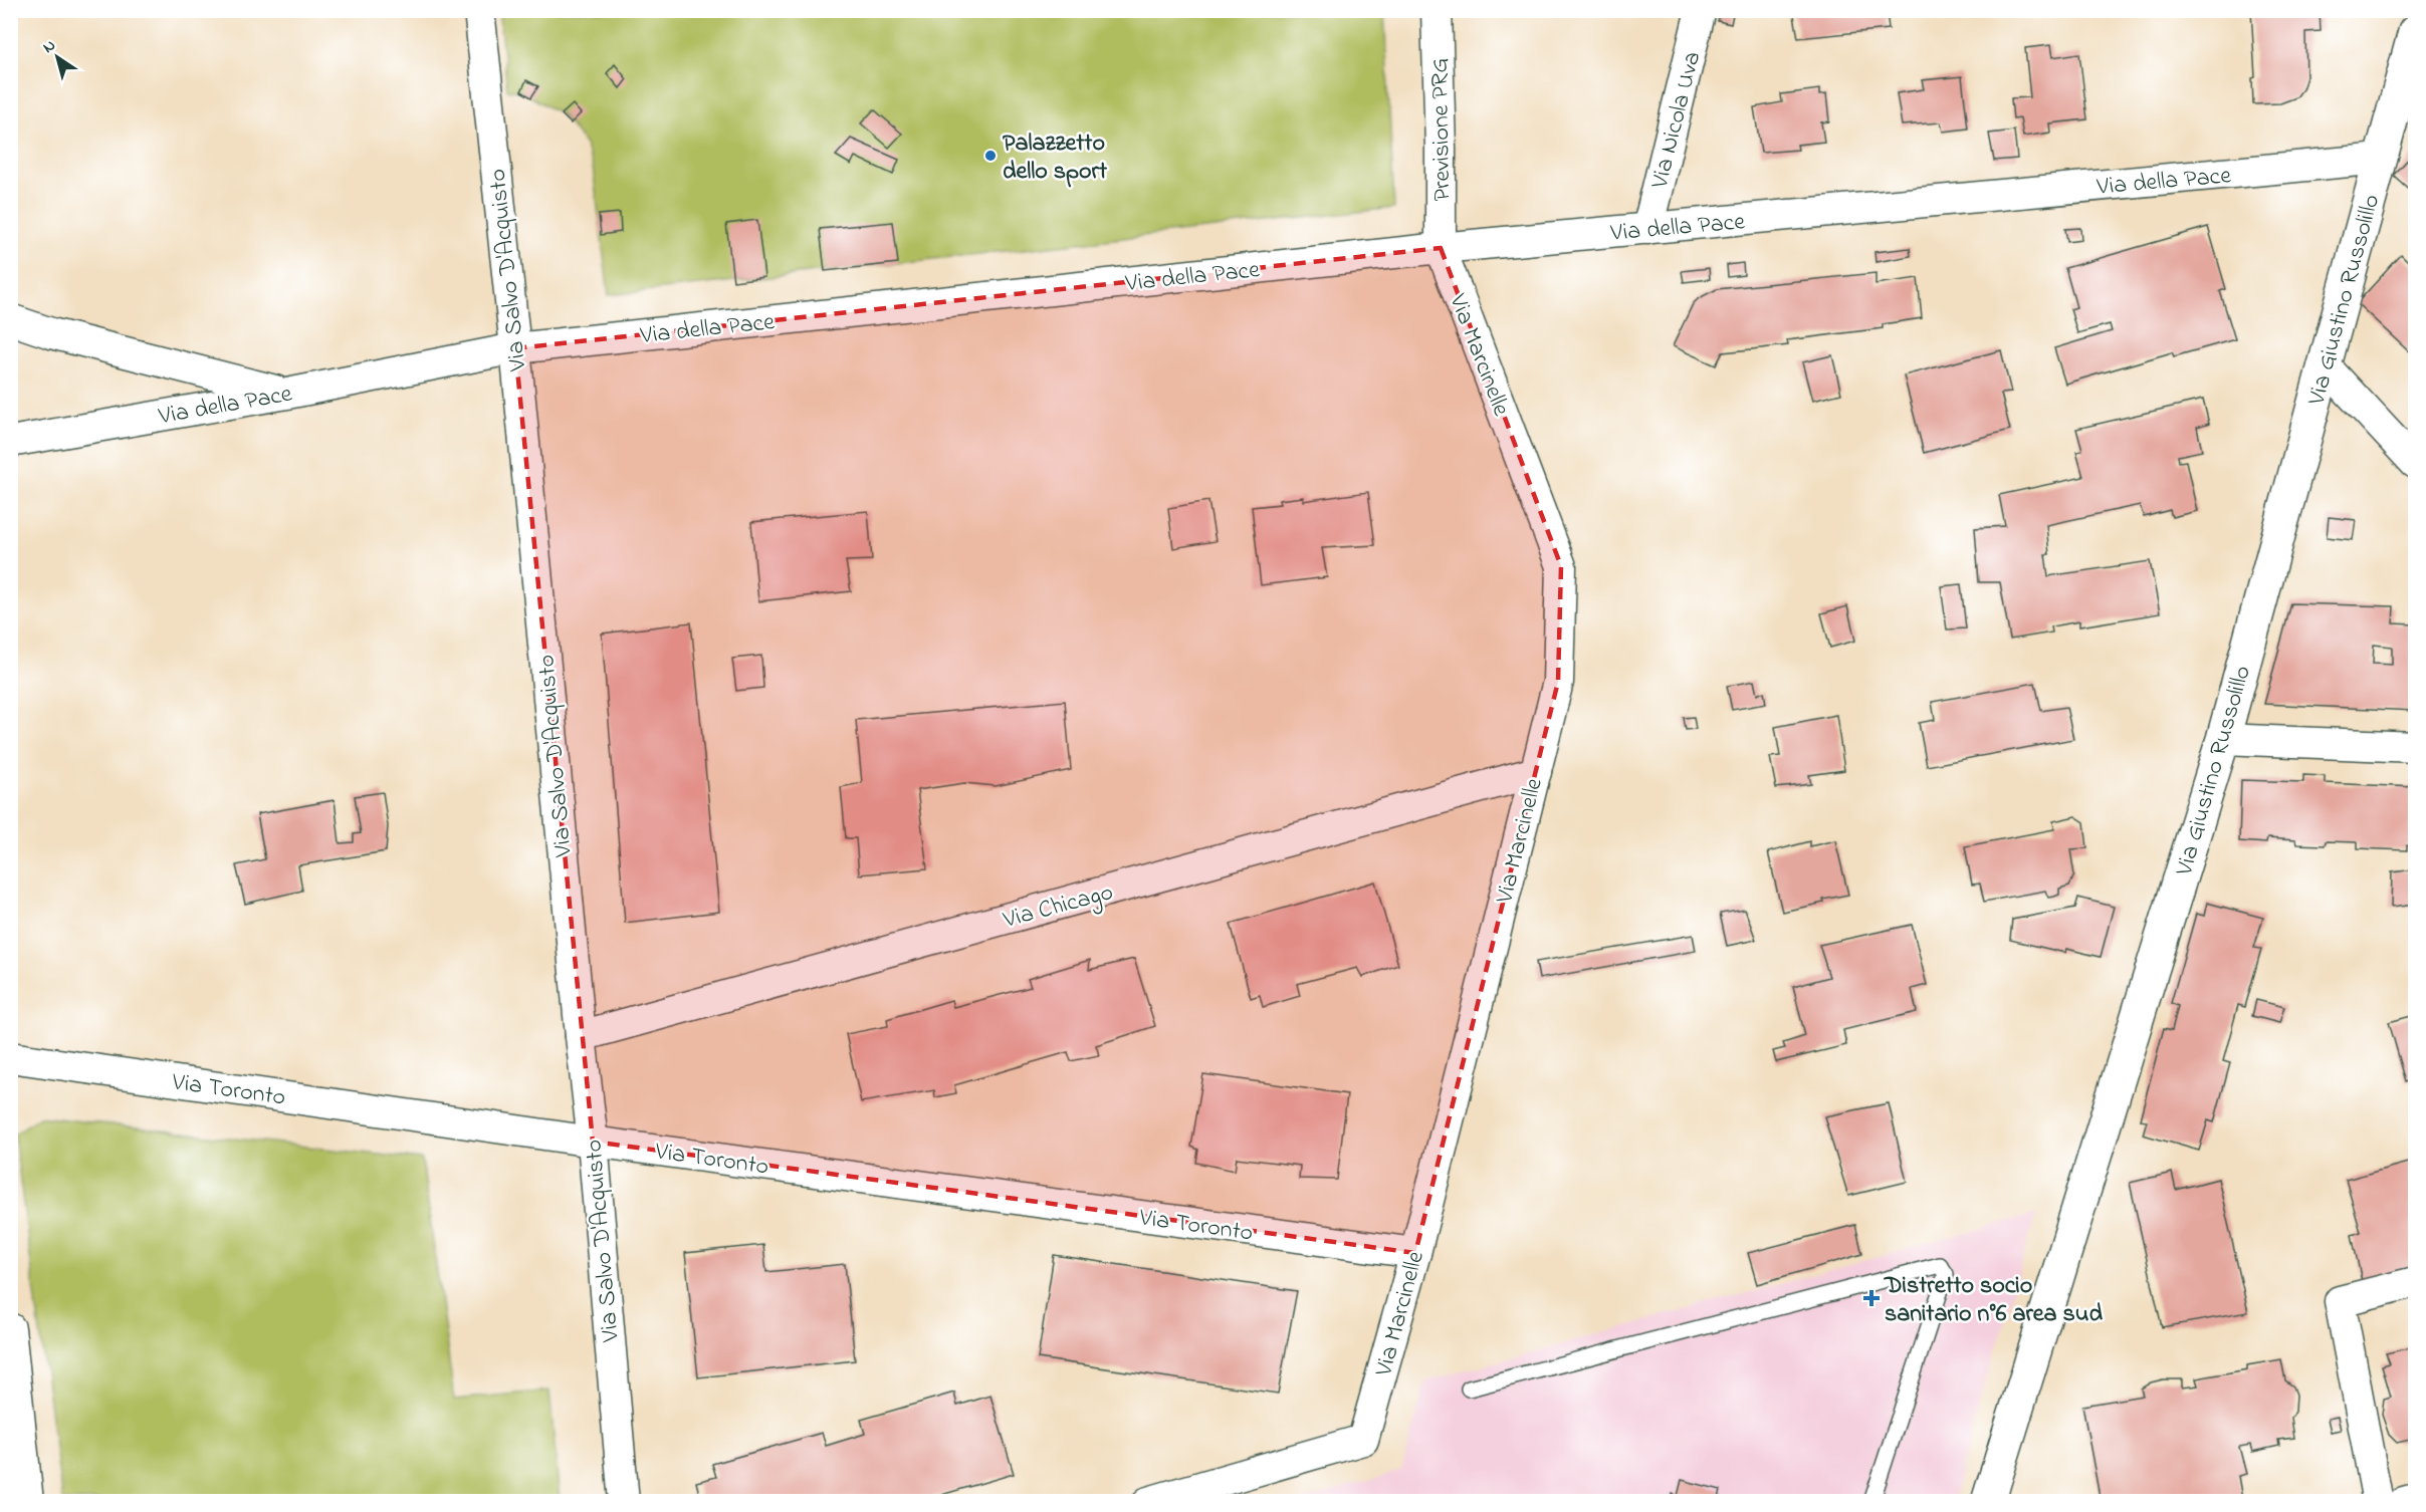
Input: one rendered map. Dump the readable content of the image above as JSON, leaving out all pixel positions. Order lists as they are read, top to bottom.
{
  "streets": {
    "street": [
      "Via Nicola Uva",
      "Previsione PRG",
      "Via della Pace",
      "Via Salvo D'Acquisto",
      "Via Giustino Russolillo",
      "Via Marcinelle",
      "Via Chicago",
      "Via Toronto"
    ]
  },
  "crossings": [
    ["Via Nicola Uva", "Via della Pace"],
    ["Previsione PRG", "Via della Pace"],
    ["Previsione PRG", "Via Marcinelle"],
    ["Via della Pace", "Via Salvo D'Acquisto"],
    ["Via della Pace", "Via Giustino Russolillo"],
    ["Via della Pace", "Via Marcinelle"],
    ["Via Salvo D'Acquisto", "Via Chicago"],
    ["Via Salvo D'Acquisto", "Via Toronto"],
    ["Via Marcinelle", "Via Chicago"],
    ["Via Marcinelle", "Via Toronto"]
  ],
  "places": {
    "other": ["Palazzetto dello sport"],
    "health": ["Distretto socio sanitario n°6 area sud"]
  },
  "north": "top left"
}
